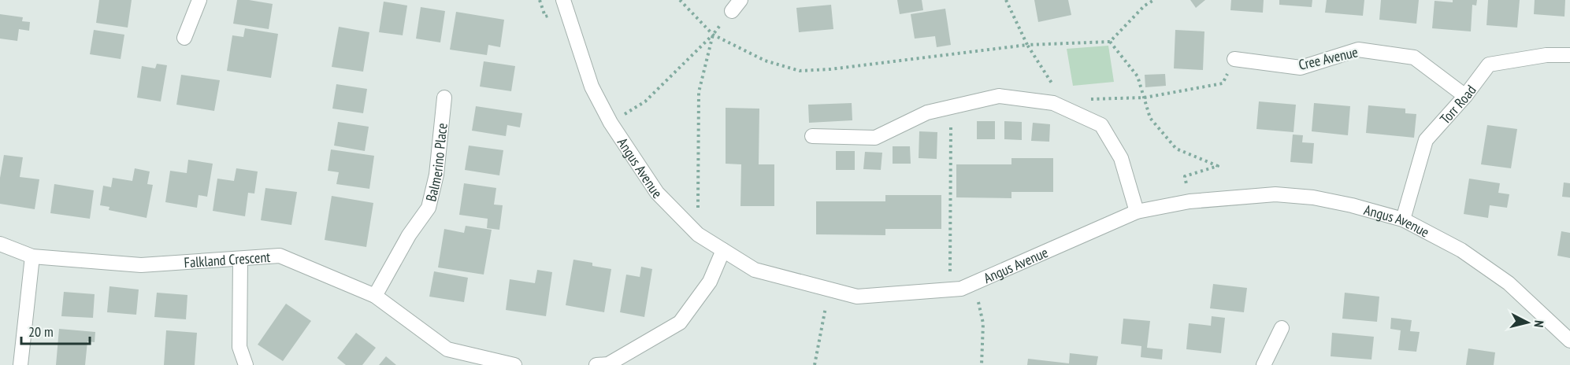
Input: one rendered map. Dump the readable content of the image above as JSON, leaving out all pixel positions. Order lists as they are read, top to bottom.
{
  "streets": {
    "street": [
      "Cree Avenue",
      "Torr Road",
      "Balmerino Place",
      "Angus Avenue",
      "Falkland Crescent"
    ]
  },
  "crossings": [
    ["Cree Avenue", "Torr Road"],
    ["Torr Road", "Angus Avenue"],
    ["Balmerino Place", "Falkland Crescent"]
  ],
  "scale_bar": "20 m",
  "north": "right"
}
